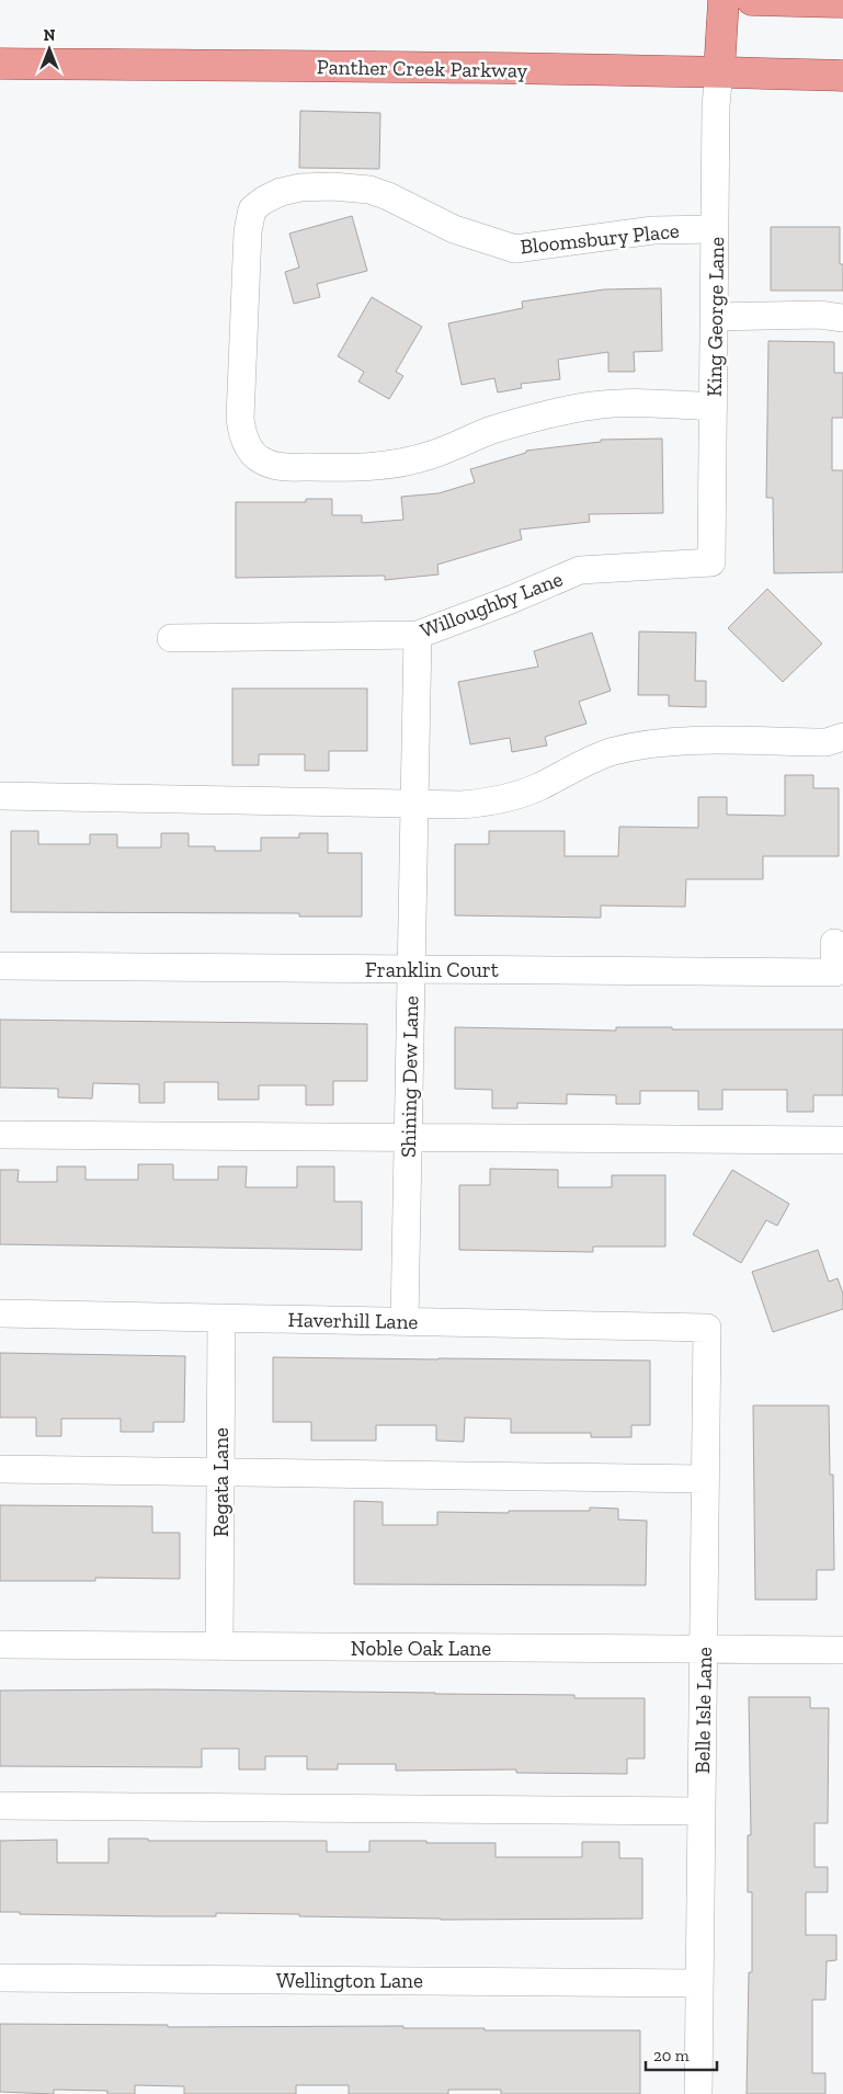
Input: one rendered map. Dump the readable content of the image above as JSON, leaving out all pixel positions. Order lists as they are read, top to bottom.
{
  "streets": {
    "main road": ["Panther Creek Parkway"],
    "street": [
      "Bloomsbury Place",
      "King George Lane",
      "Willoughby Lane",
      "Franklin Court",
      "Shining Dew Lane",
      "Haverhill Lane",
      "Regata Lane",
      "Noble Oak Lane",
      "Belle Isle Lane",
      "Wellington Lane"
    ]
  },
  "crossings": [
    ["Panther Creek Parkway", "King George Lane"],
    ["Bloomsbury Place", "King George Lane"],
    ["King George Lane", "Willoughby Lane"],
    ["Willoughby Lane", "Shining Dew Lane"],
    ["Franklin Court", "Shining Dew Lane"],
    ["Shining Dew Lane", "Haverhill Lane"],
    ["Haverhill Lane", "Regata Lane"],
    ["Haverhill Lane", "Belle Isle Lane"],
    ["Regata Lane", "Noble Oak Lane"],
    ["Noble Oak Lane", "Belle Isle Lane"],
    ["Belle Isle Lane", "Wellington Lane"]
  ],
  "scale_bar": "20 m",
  "north": "top"
}
